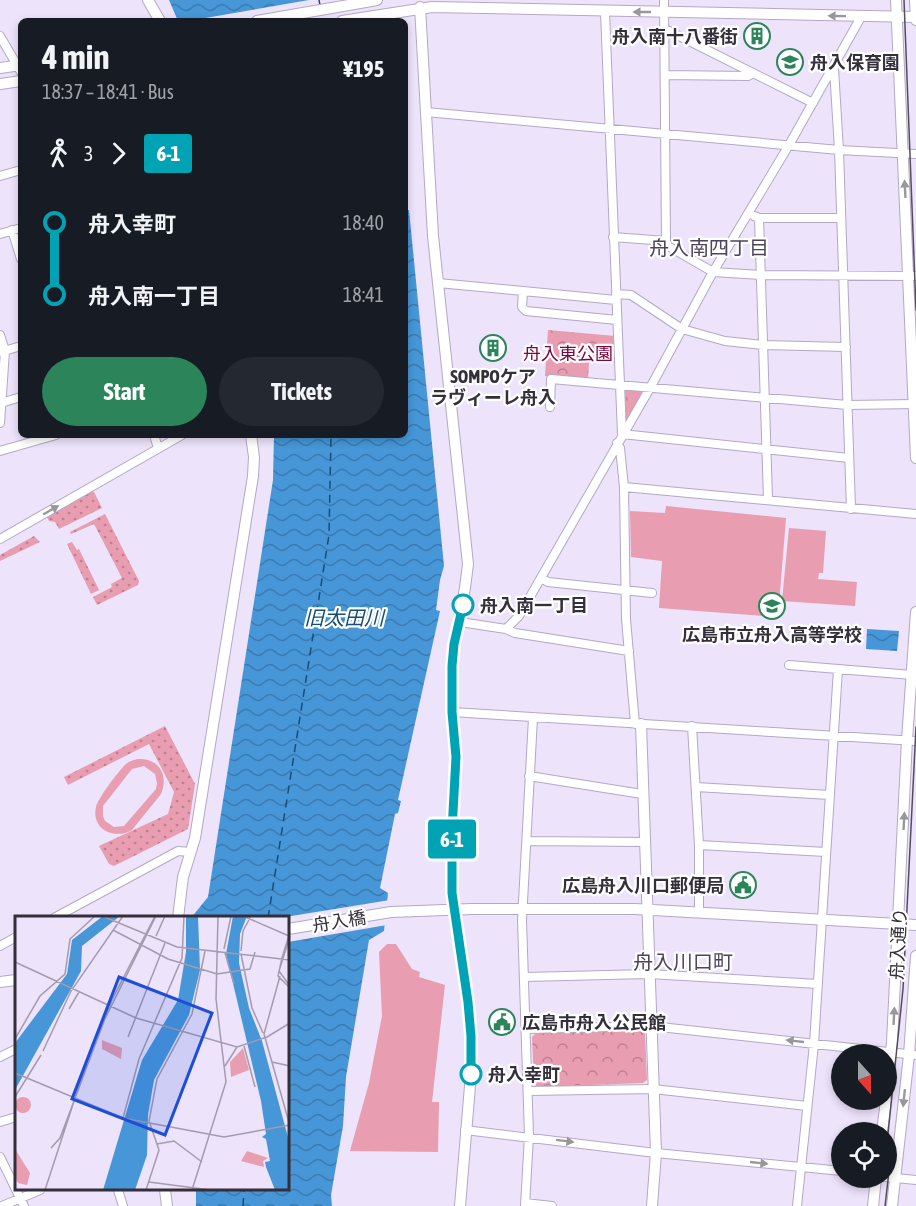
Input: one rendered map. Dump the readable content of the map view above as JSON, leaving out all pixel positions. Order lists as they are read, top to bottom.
{
  "streets": {
    "street": ["舟入橋", "舟入通り"]
  },
  "crossings": [
    ["舟入橋", "舟入通り"]
  ],
  "districts": ["舟入南四丁目", "舟入川口町"],
  "water": ["旧太田川"],
  "parks": ["舟入東公園"],
  "places": {
    "building": ["舟入南十八番街", "SOMPOケア ラヴィーレ舟入"],
    "school or university": ["舟入保育園", "広島市立舟入高等学校"],
    "other": ["舟入南一丁目", "舟入幸町"],
    "public building": ["広島舟入川口郵便局", "広島市舟入公民館"]
  },
  "lines": ["bus line 6-1"],
  "north": "bottom",
  "page": {
    "on_map": "6-1",
    "heading": ["4 min", "18:37 – 18:41 · Bus", "¥195"],
    "legs": ["3", "6-1"],
    "list": [
      {
        "name": "舟入幸町",
        "value": "18:40"
      },
      {
        "name": "舟入南一丁目",
        "value": "18:41"
      }
    ],
    "buttons": ["Start", "Tickets"]
  }
}
